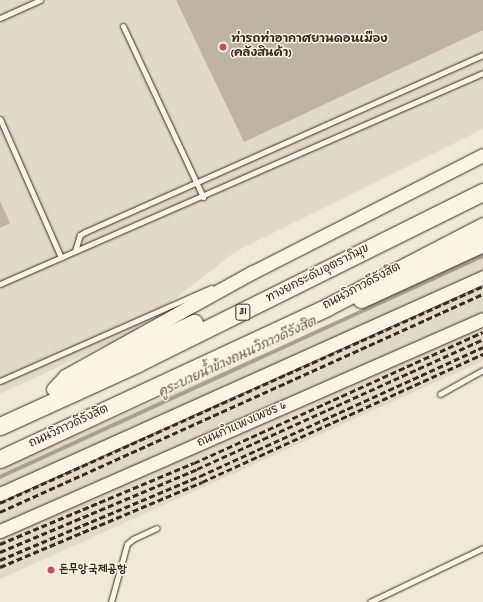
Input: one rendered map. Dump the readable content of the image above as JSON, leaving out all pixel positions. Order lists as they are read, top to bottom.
{
  "streets": {
    "highway": ["ทางยกระดับอุตราภิมุข", "ถนนวิภาวดีรังสิต", "31"],
    "main road": ["ถนนกำแพงเพชร 6"]
  },
  "water": ["คูระบายน้ำข้างถนนวิภาวดีรังสิต"],
  "places": ["ท่ารถท่าอากาศยานดอนเมือง (คลังสินค้า)", "돈무앙국제공항"]
}
